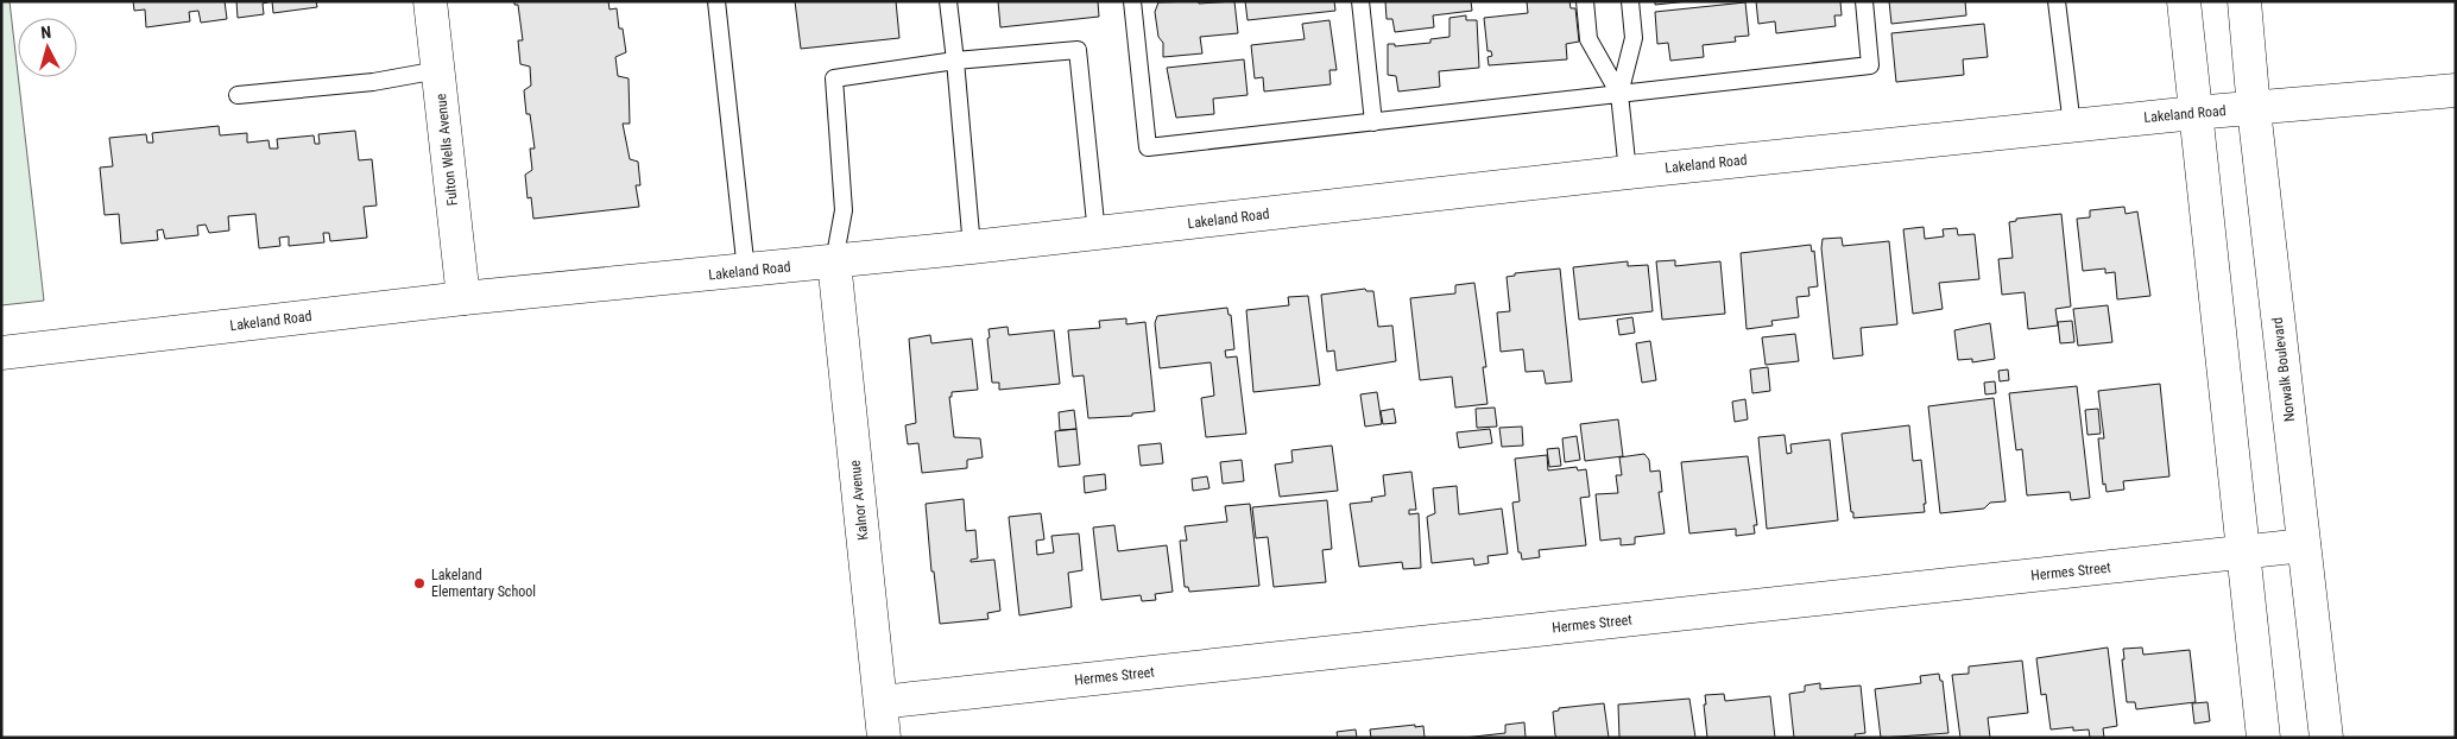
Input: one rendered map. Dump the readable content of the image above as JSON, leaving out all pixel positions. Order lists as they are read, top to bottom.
{
  "streets": {
    "street": [
      "Lakeland Road",
      "Fulton Wells Avenue",
      "Norwalk Boulevard",
      "Kalnor Avenue",
      "Hermes Street"
    ]
  },
  "crossings": [
    ["Lakeland Road", "Fulton Wells Avenue"],
    ["Lakeland Road", "Norwalk Boulevard"],
    ["Lakeland Road", "Kalnor Avenue"],
    ["Norwalk Boulevard", "Hermes Street"],
    ["Kalnor Avenue", "Hermes Street"]
  ],
  "places": ["Lakeland Elementary School"],
  "north": "top"
}
